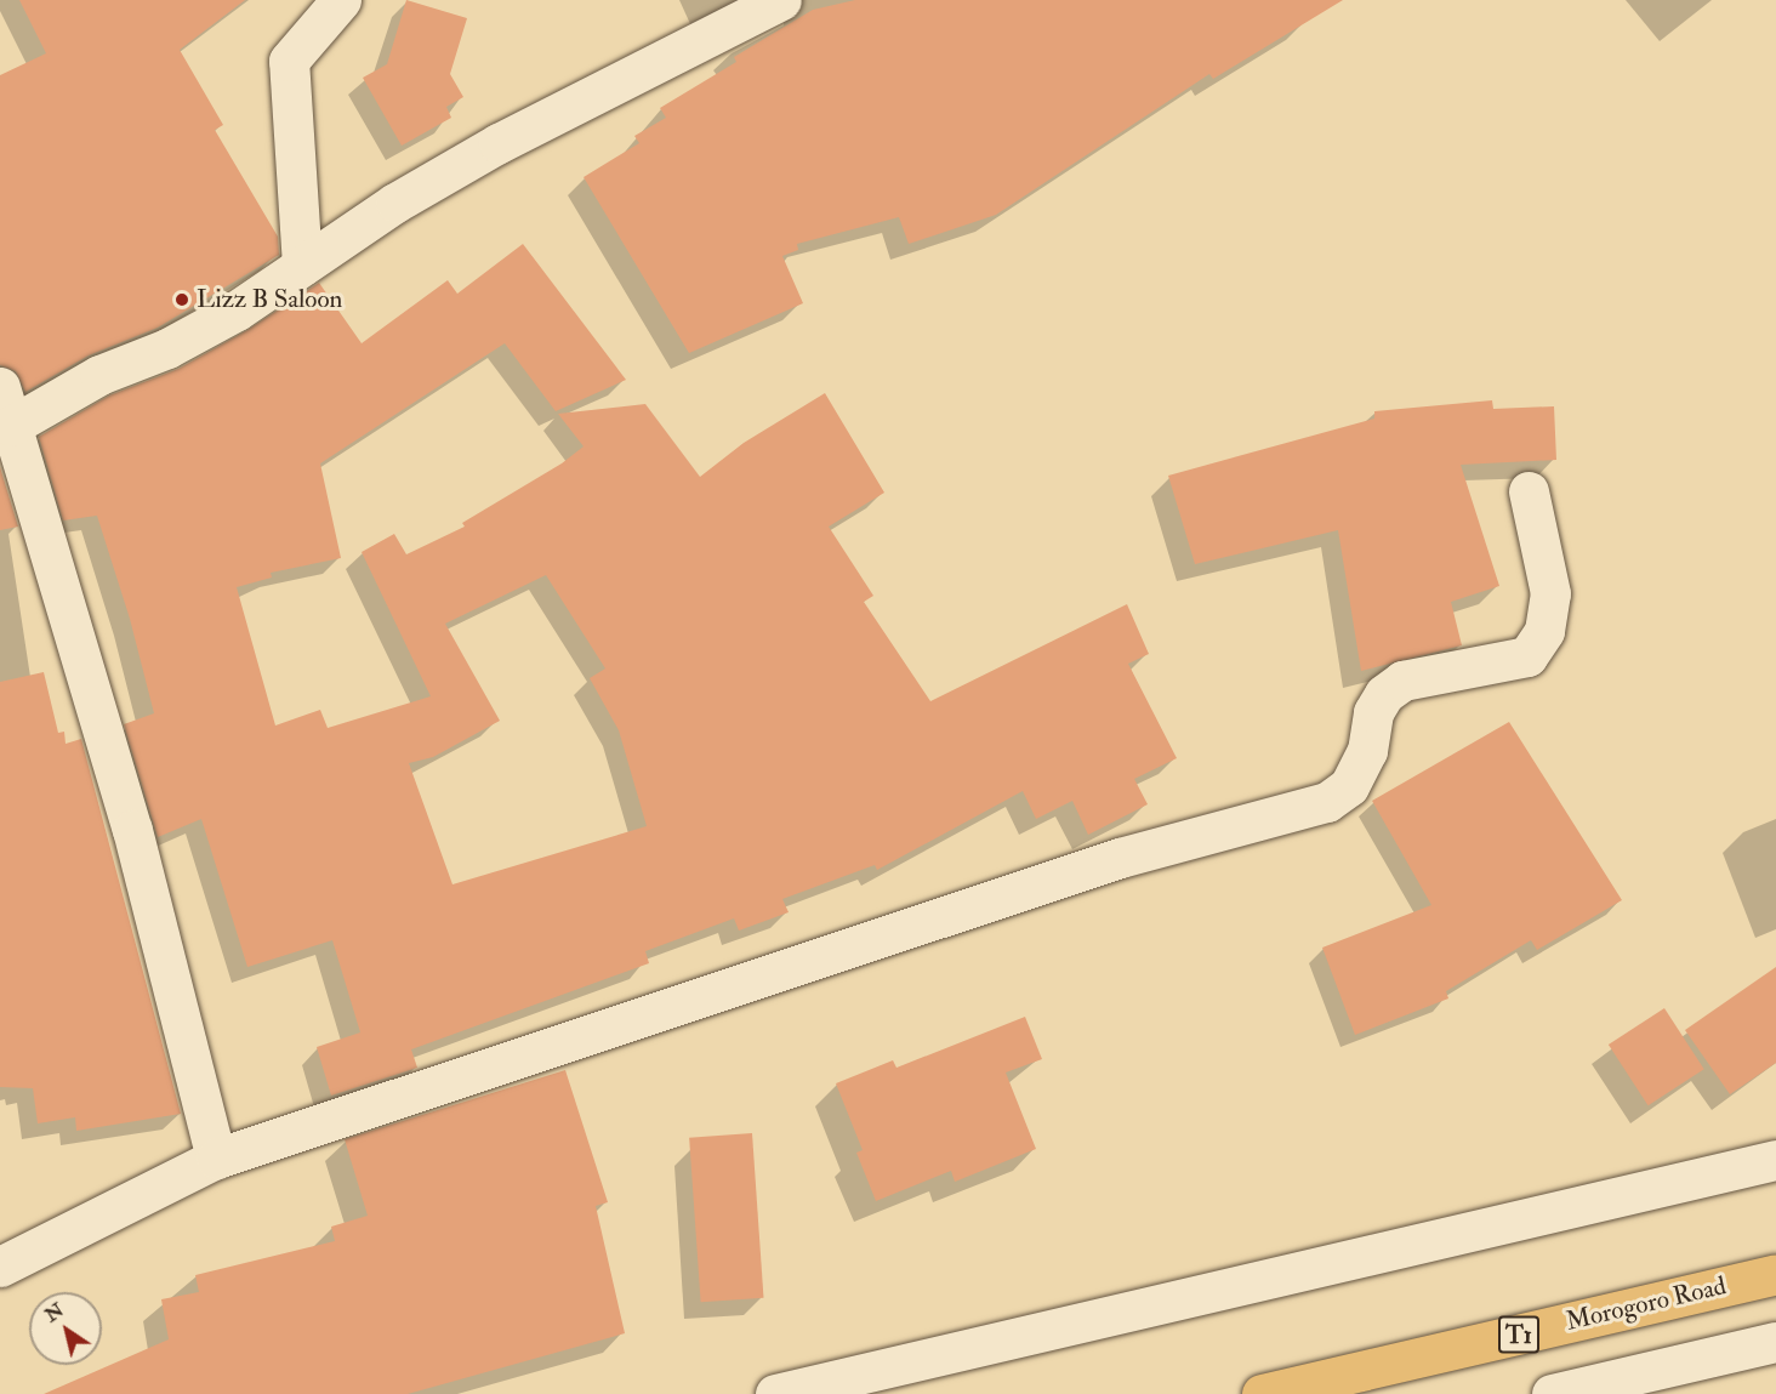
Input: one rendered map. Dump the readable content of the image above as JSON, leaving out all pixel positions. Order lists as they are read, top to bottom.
{
  "streets": {
    "highway": ["Morogoro Road", "T1"]
  },
  "places": ["Lizz B Saloon"],
  "north": "top left"
}
